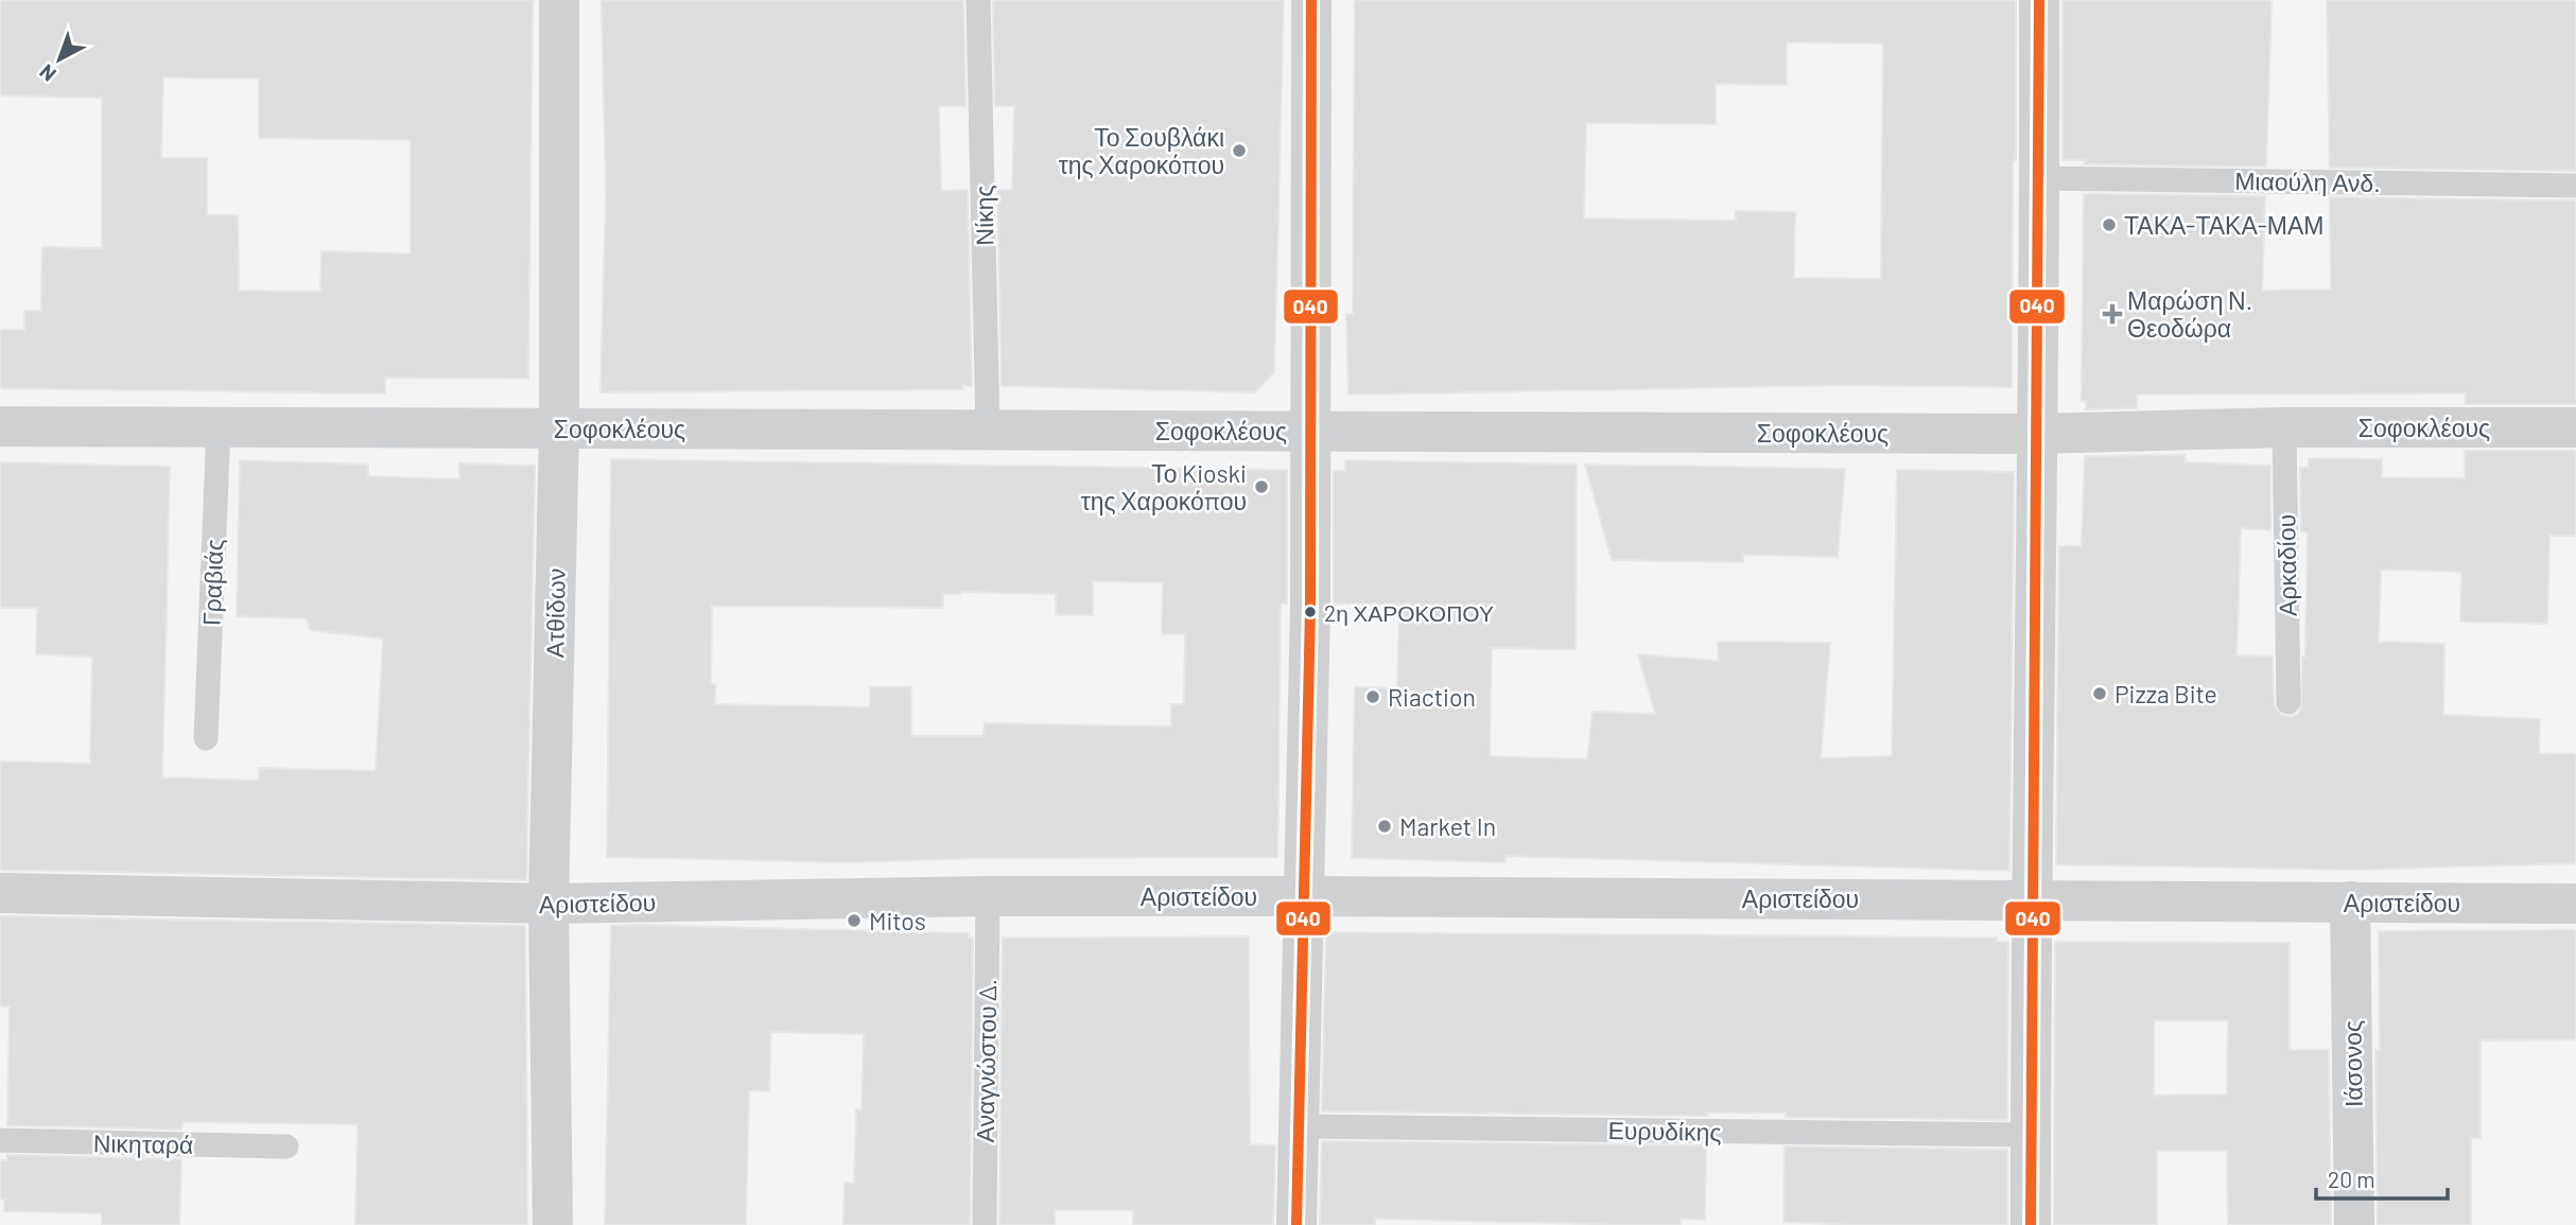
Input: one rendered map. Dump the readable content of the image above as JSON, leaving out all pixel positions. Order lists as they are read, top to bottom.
{
  "streets": {
    "street": [
      "Σοφοκλέους",
      "Ατθίδων",
      "Αριστείδου",
      "Ιάσονος"
    ],
    "lane": [
      "Μιαούλη Ανδ.",
      "Νίκης",
      "Αρκαδίου",
      "Γραβιάς",
      "Αναγνώστου Δ.",
      "Ευρυδίκης",
      "Νικηταρά"
    ]
  },
  "crossings": [
    ["Νίκης", "Σοφοκλέους"],
    ["Σοφοκλέους", "Αρκαδίου"],
    ["Σοφοκλέους", "Γραβιάς"],
    ["Σοφοκλέους", "Ατθίδων"],
    ["Ατθίδων", "Αριστείδου"],
    ["Αριστείδου", "Αναγνώστου Δ."],
    ["Αριστείδου", "Ιάσονος"]
  ],
  "places": {
    "other": [
      "Το Σουβλάκι της Χαροκόπου",
      "ΤΑΚΑ-ΤΑΚΑ-ΜΑΜ",
      "Το Kioski της Χαροκόπου",
      "2η ΧΑΡΟΚΟΠΟΥ",
      "Pizza Bite",
      "Riaction",
      "Market In",
      "Mitos"
    ],
    "health": ["Μαρώση Ν. Θεοδώρα"]
  },
  "lines": ["transit line 040"],
  "scale_bar": "20 m",
  "north": "bottom left"
}
